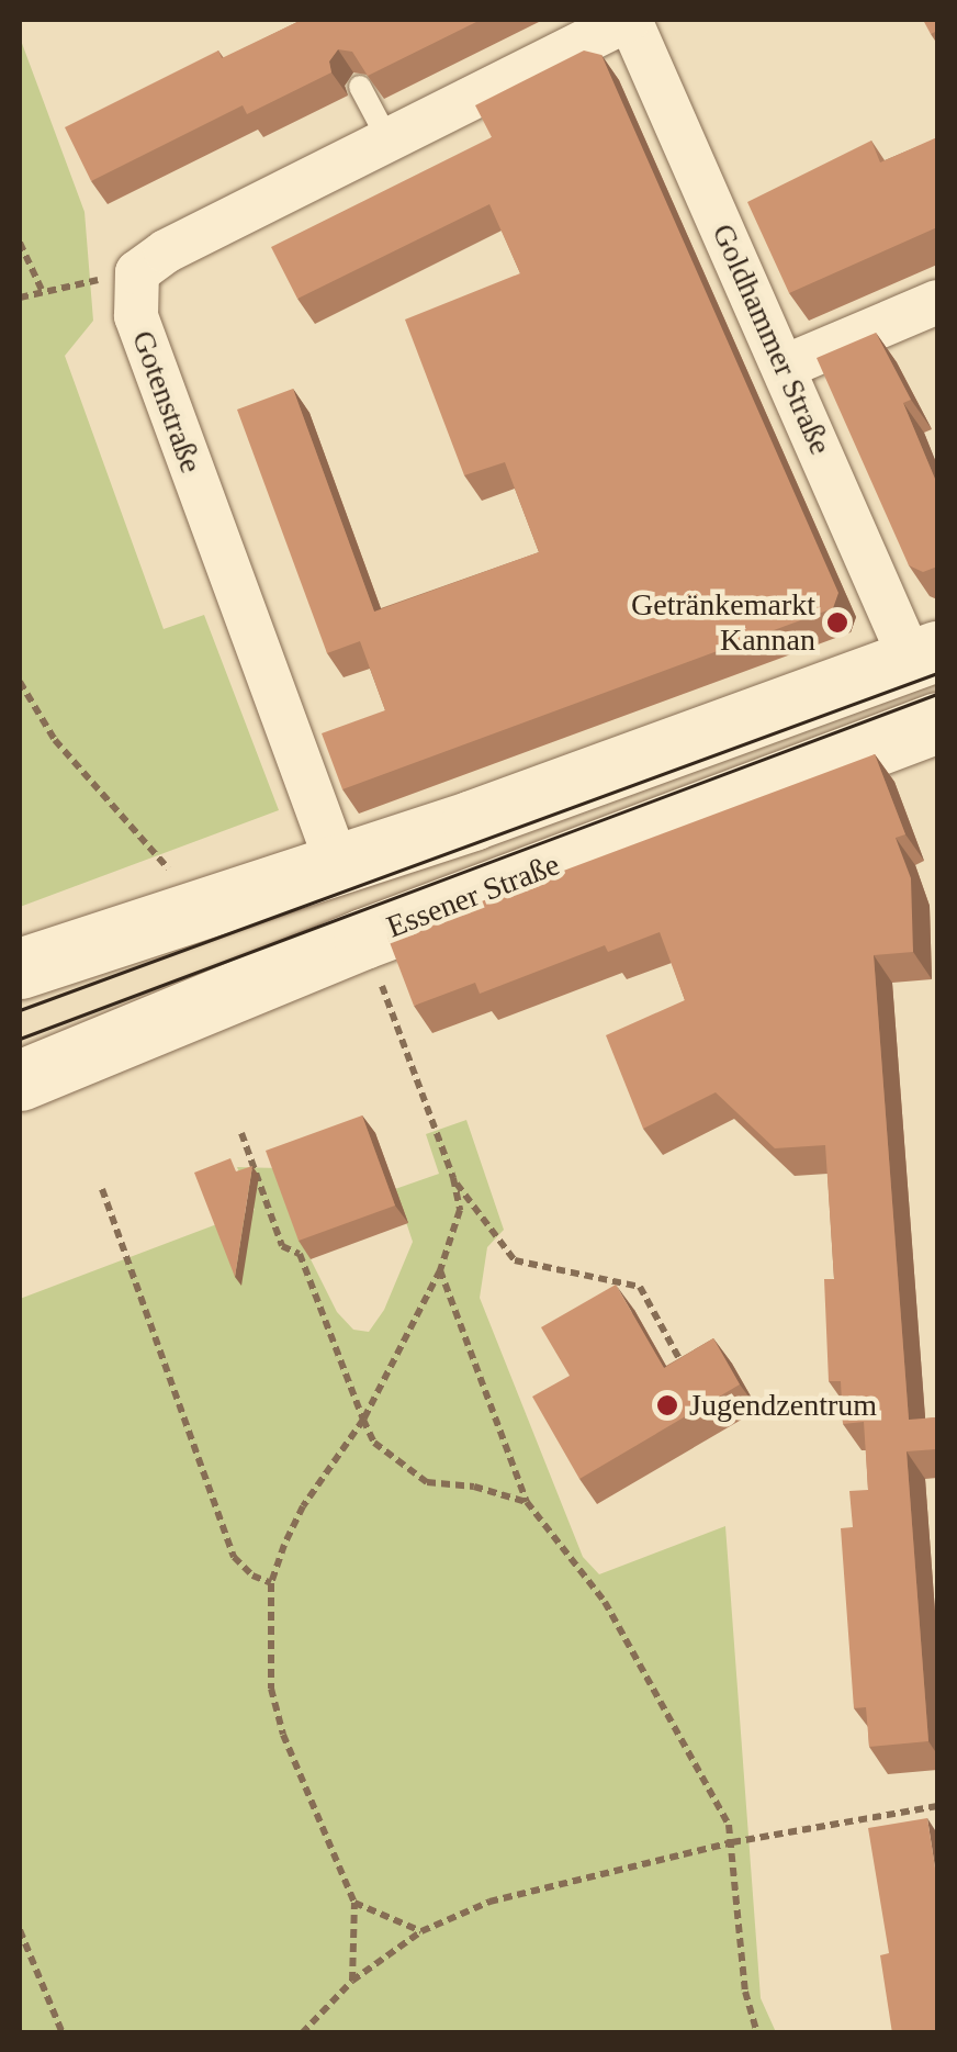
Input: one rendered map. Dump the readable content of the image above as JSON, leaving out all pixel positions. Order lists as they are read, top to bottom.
{
  "streets": {
    "main road": ["Essener Straße"],
    "street": ["Goldhammer Straße", "Gotenstraße"]
  },
  "crossings": [
    ["Goldhammer Straße", "Essener Straße"]
  ],
  "places": ["Getränkemarkt Kannan", "Jugendzentrum"]
}
